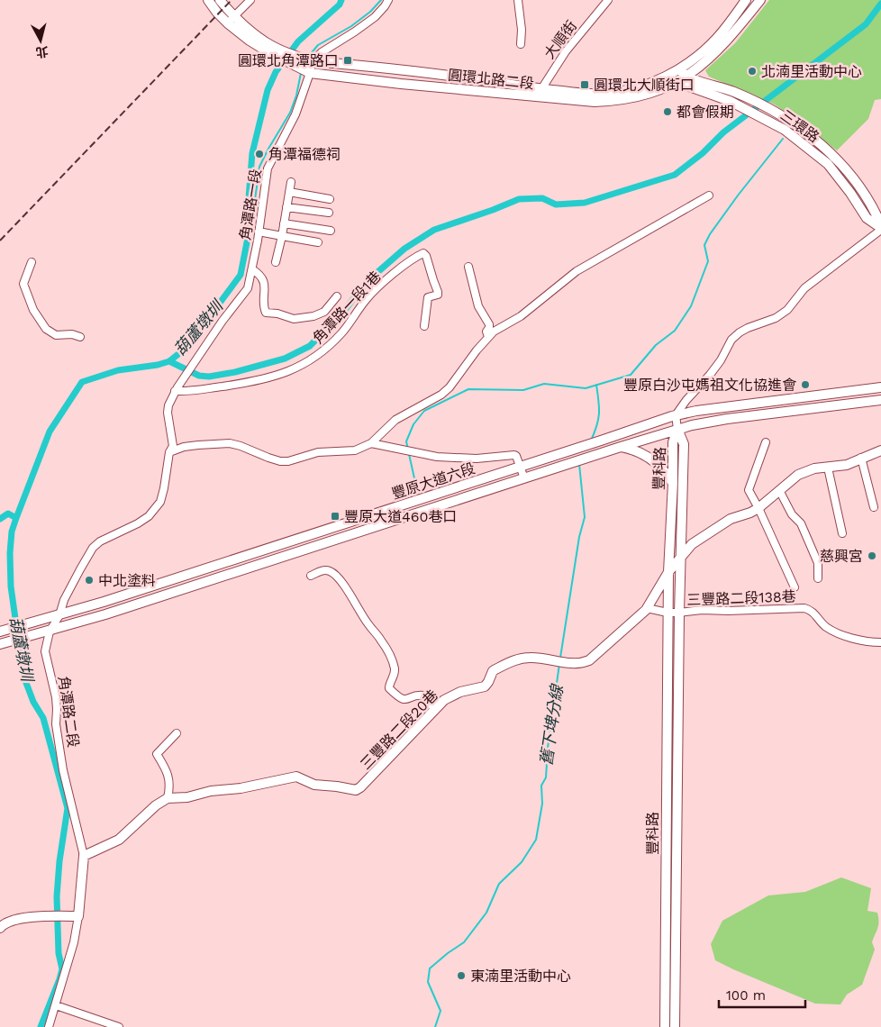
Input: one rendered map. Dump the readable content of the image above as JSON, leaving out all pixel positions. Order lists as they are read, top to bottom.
{
  "streets": {
    "street": [
      "大順街",
      "圓環北路二段",
      "三環路",
      "角潭路一段",
      "角潭路一段1巷",
      "豐科路",
      "豐原大道六段",
      "三豐路二段138巷",
      "角潭路二段",
      "三豐路二段20巷"
    ]
  },
  "crossings": [
    ["大順街", "圓環北路二段"],
    ["圓環北路二段", "三環路"],
    ["圓環北路二段", "角潭路一段"],
    ["角潭路一段", "角潭路一段1巷"],
    ["角潭路一段", "角潭路二段"],
    ["角潭路一段1巷", "角潭路二段"],
    ["豐科路", "豐原大道六段"],
    ["豐科路", "三豐路二段138巷"],
    ["豐科路", "三豐路二段20巷"],
    ["豐原大道六段", "角潭路二段"],
    ["三豐路二段138巷", "三豐路二段20巷"]
  ],
  "water": ["葫蘆墩圳", "舊下埤分線"],
  "places": {
    "transit": ["圓環北角潭路口", "圓環北大順街口", "豐原大道460巷口"],
    "other": [
      "北湳里活動中心",
      "都會假期",
      "角潭福德祠",
      "豐原白沙屯媽祖文化協進會",
      "慈興宮",
      "中北塗料",
      "東湳里活動中心"
    ]
  },
  "scale_bar": "100 m",
  "north": "bottom"
}
